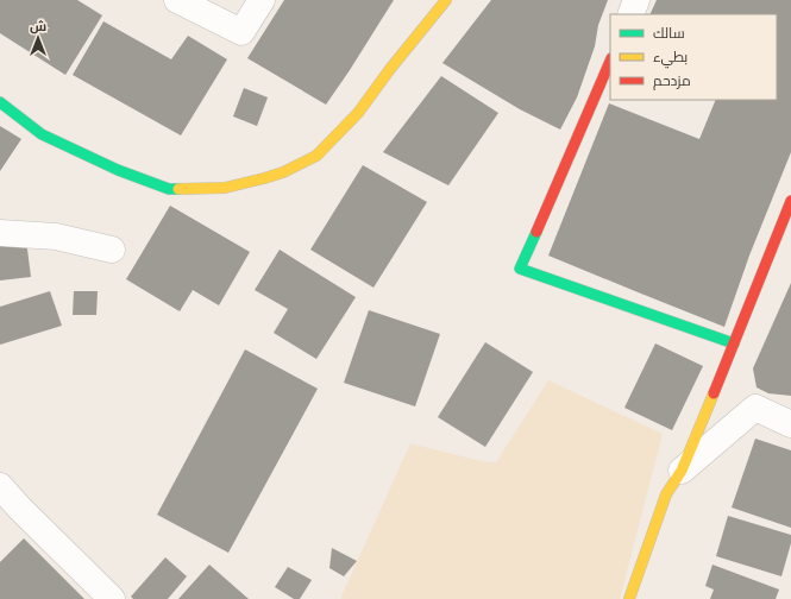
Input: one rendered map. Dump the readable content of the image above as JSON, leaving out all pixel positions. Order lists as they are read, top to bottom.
{
  "legend": ["سالك", "بطيء", "مزدحم"],
  "north": "top"
}
